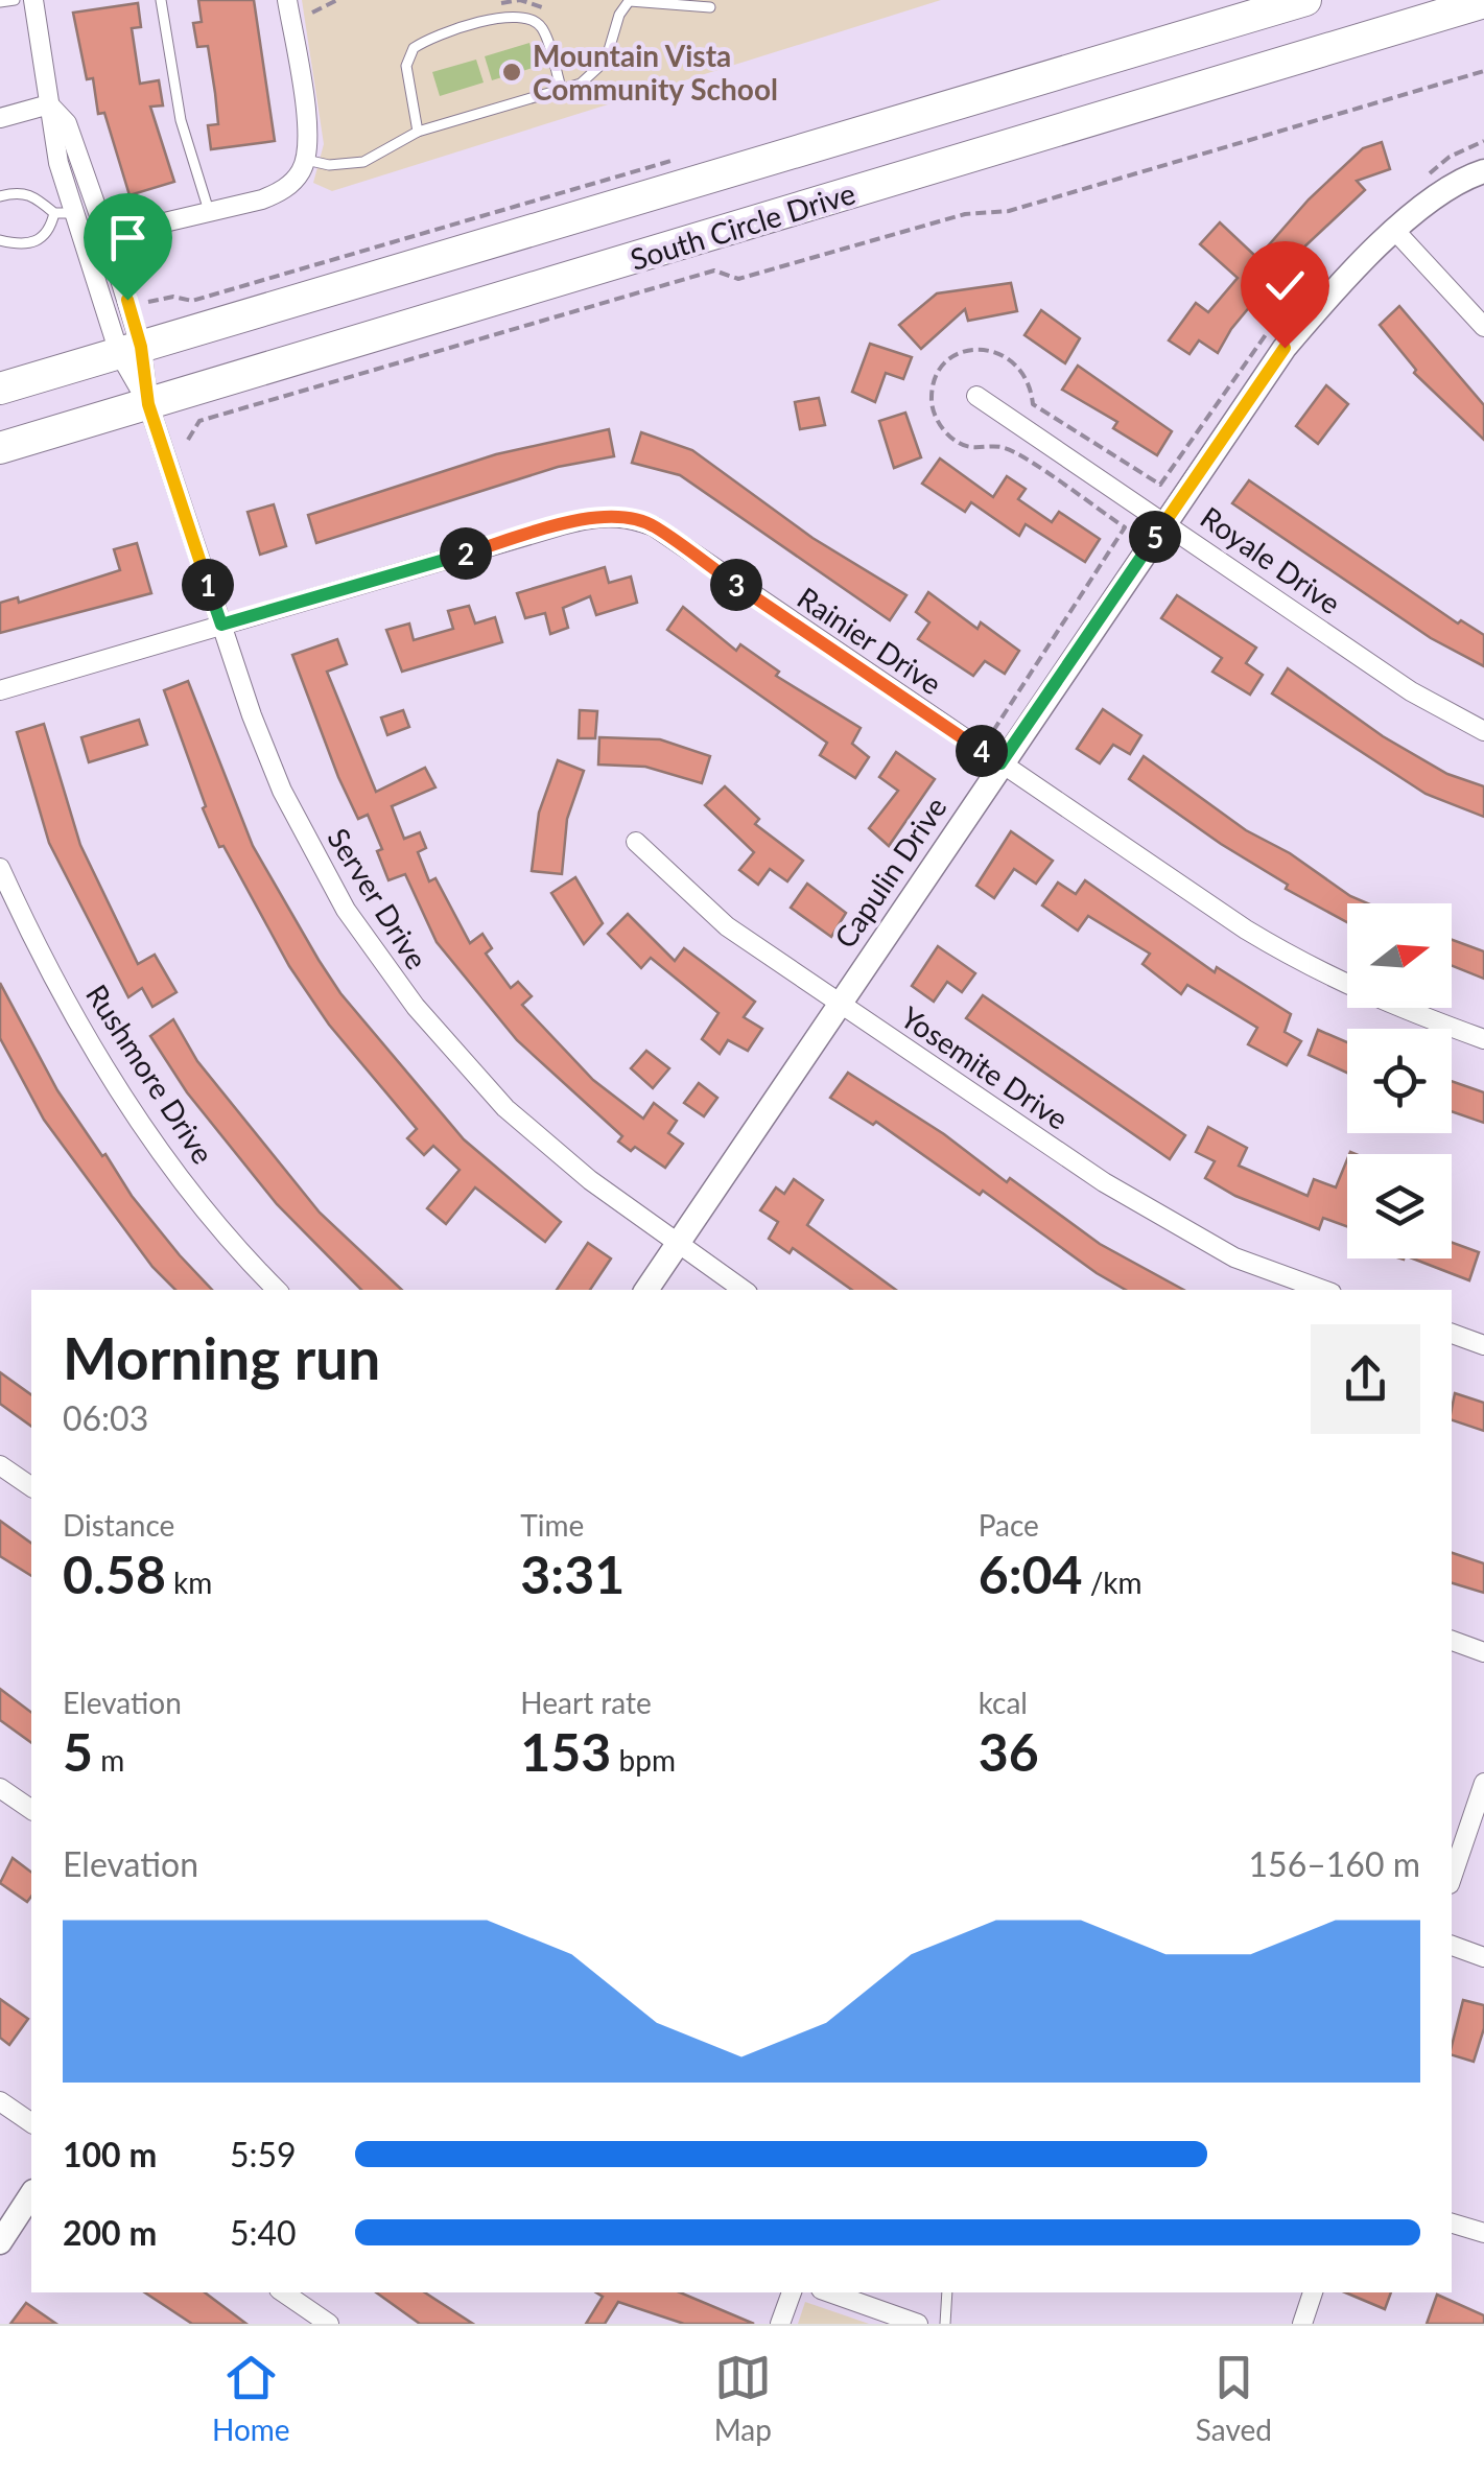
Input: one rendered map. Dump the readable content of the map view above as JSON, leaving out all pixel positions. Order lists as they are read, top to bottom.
{
  "streets": {
    "main road": ["South Circle Drive"],
    "street": [
      "Royale Drive",
      "Rainier Drive",
      "Capulin Drive",
      "Server Drive",
      "Yosemite Drive",
      "Rushmore Drive"
    ]
  },
  "crossings": [
    ["South Circle Drive", "Server Drive"],
    ["Royale Drive", "Capulin Drive"],
    ["Rainier Drive", "Capulin Drive"],
    ["Rainier Drive", "Server Drive"],
    ["Capulin Drive", "Server Drive"],
    ["Capulin Drive", "Yosemite Drive"]
  ],
  "places": ["Mountain Vista Community School"],
  "north": "right",
  "page": {
    "pins": [
      "5",
      "2",
      "1",
      "3",
      "4"
    ],
    "heading": ["Morning run", "06:03"],
    "stats": [
      ["Distance", "0.58 km"],
      ["Time", "3:31"],
      ["Pace", "6:04 /km"],
      ["Elevation", "5 m"],
      ["Heart rate", "153 bpm"],
      ["kcal", "36"]
    ],
    "chart": ["Elevation", "156–160 m"],
    "list": [
      {
        "name": "100 m",
        "note": "5:59"
      },
      {
        "name": "200 m",
        "note": "5:40"
      }
    ],
    "tabs": ["Home", "Map", "Saved"]
  }
}
